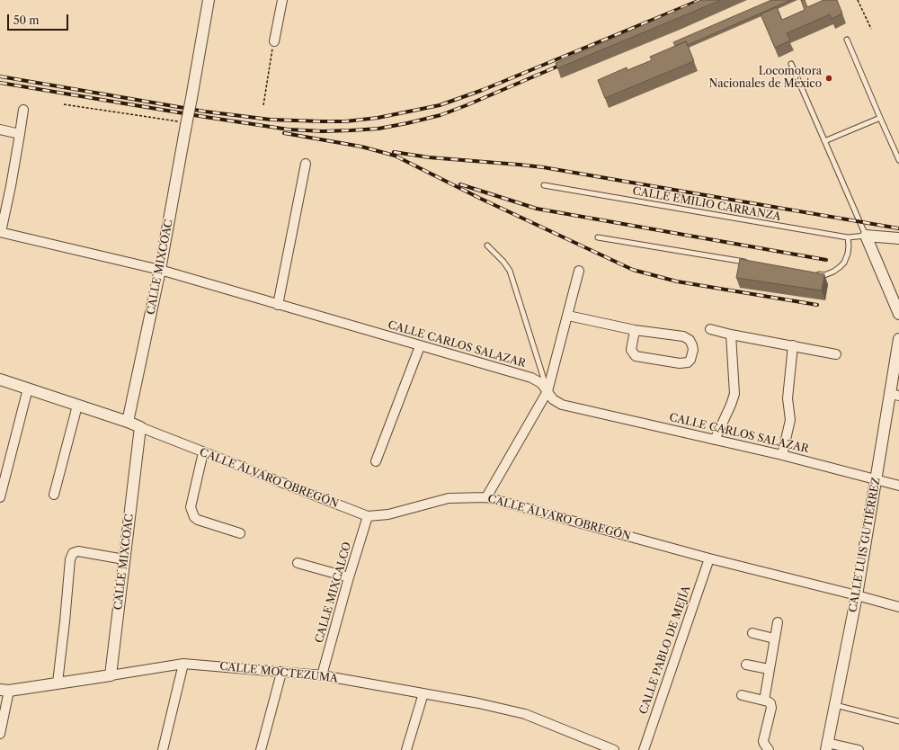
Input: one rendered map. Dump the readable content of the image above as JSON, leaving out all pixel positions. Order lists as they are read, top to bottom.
{
  "streets": {
    "street": [
      "CALLE MIXCOAC",
      "CALLE CARLOS SALAZAR",
      "CALLE ÁLVARO OBREGÓN",
      "CALLE LUIS GUTIÉRREZ",
      "CALLE MIXCALCO",
      "CALLE PABLO DE MEJÍA",
      "CALLE MOCTEZUMA"
    ],
    "lane": ["CALLE EMILIO CARRANZA"]
  },
  "crossings": [
    ["CALLE MIXCOAC", "CALLE CARLOS SALAZAR"],
    ["CALLE MIXCOAC", "CALLE ÁLVARO OBREGÓN"],
    ["CALLE MIXCOAC", "CALLE MOCTEZUMA"],
    ["CALLE CARLOS SALAZAR", "CALLE LUIS GUTIÉRREZ"],
    ["CALLE ÁLVARO OBREGÓN", "CALLE LUIS GUTIÉRREZ"],
    ["CALLE ÁLVARO OBREGÓN", "CALLE MIXCALCO"],
    ["CALLE ÁLVARO OBREGÓN", "CALLE PABLO DE MEJÍA"],
    ["CALLE MIXCALCO", "CALLE MOCTEZUMA"]
  ],
  "places": ["Locomotora Nacionales de México"],
  "scale_bar": "50 m"
}
